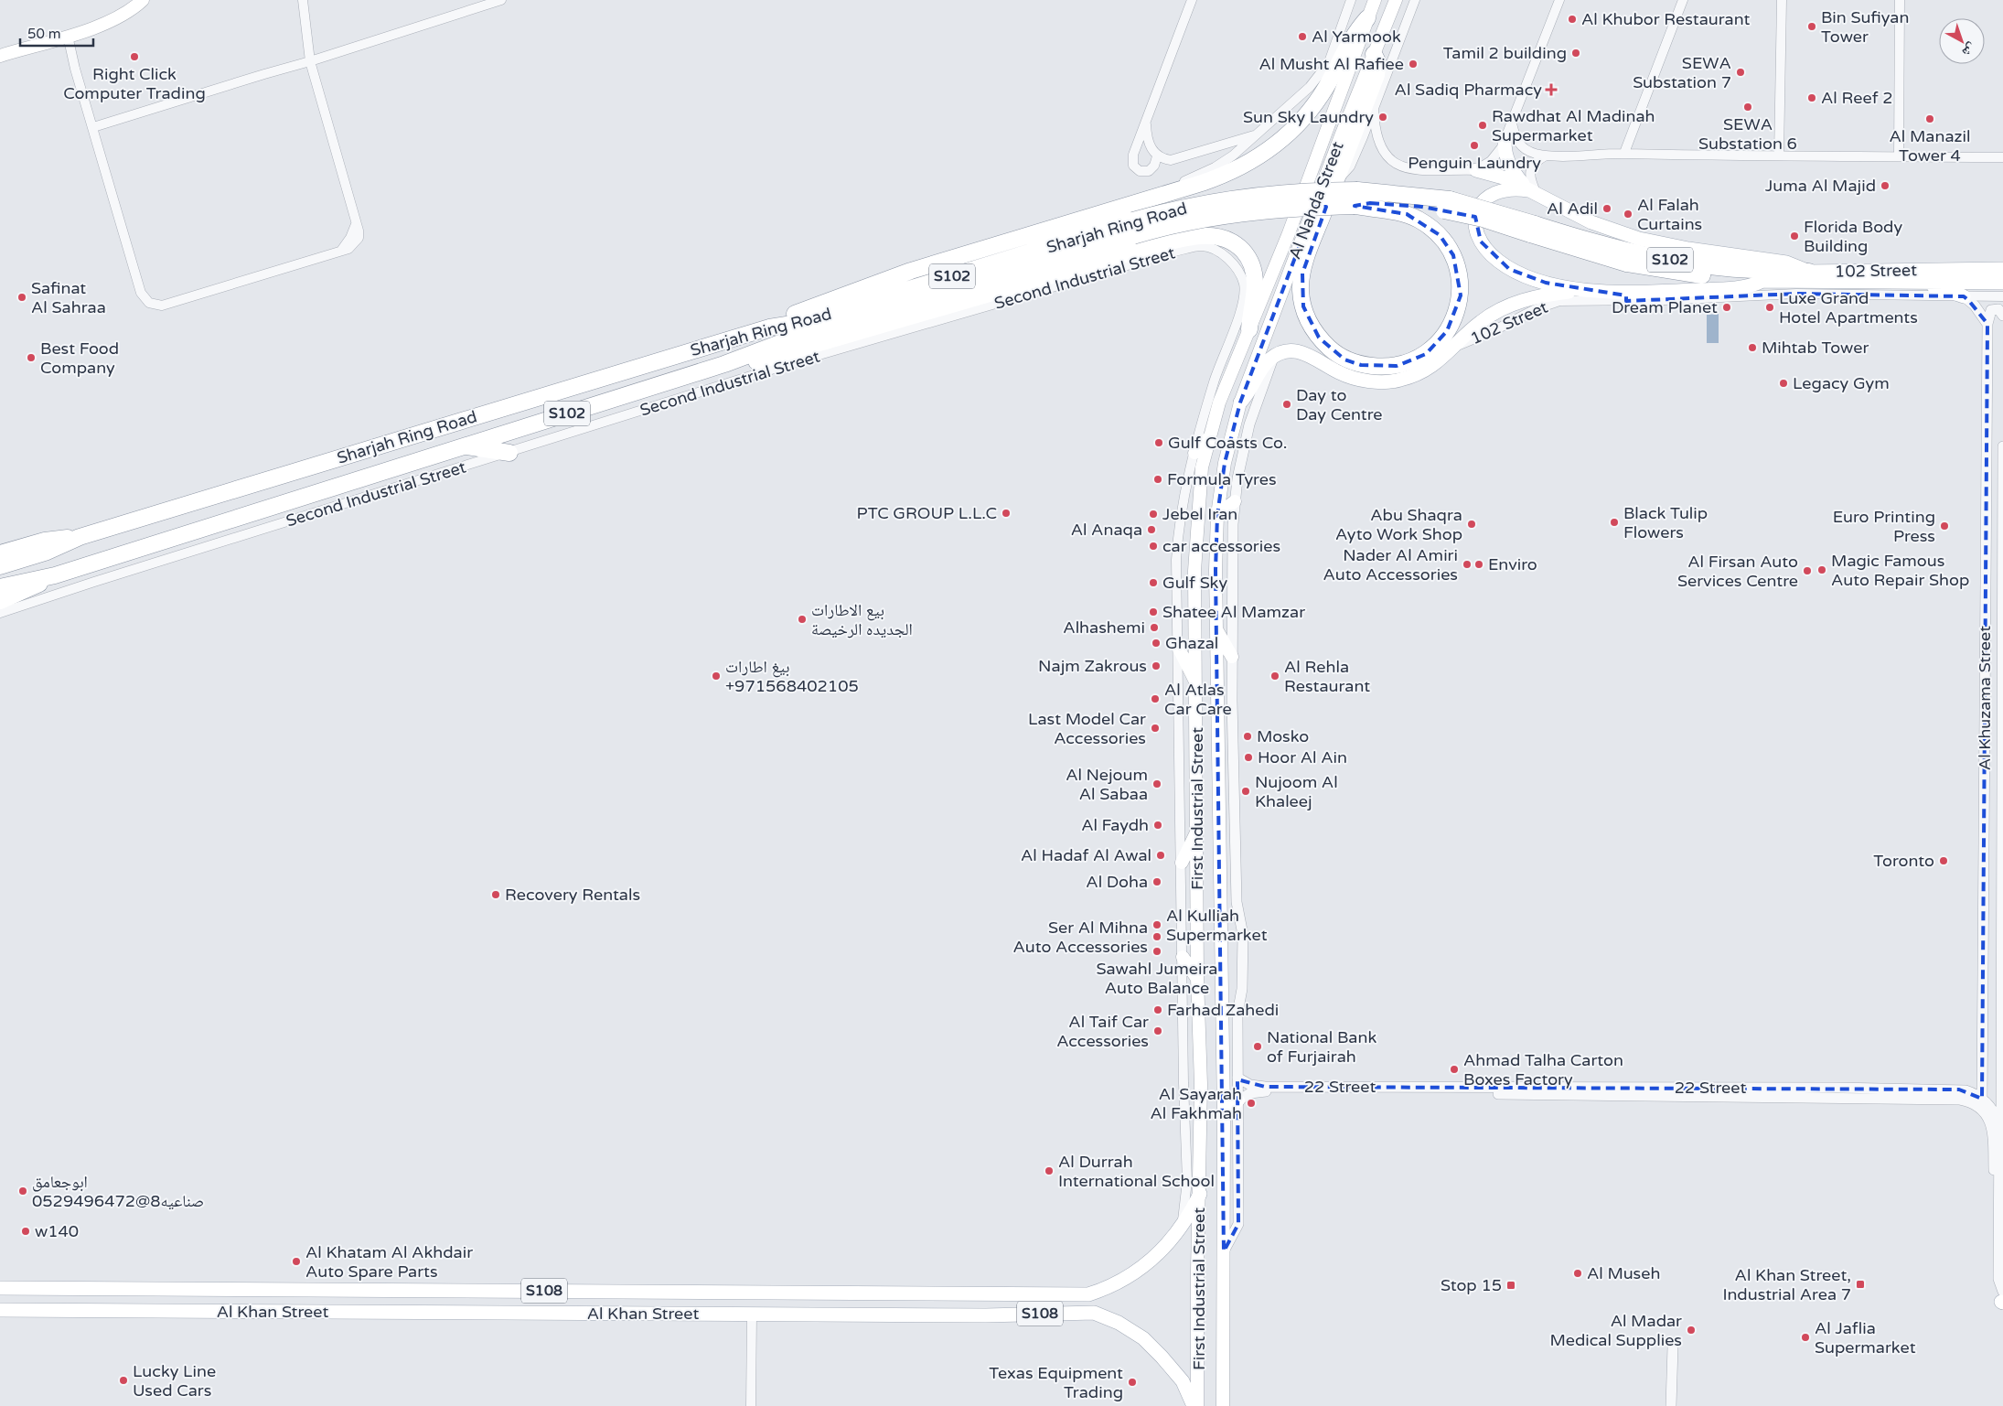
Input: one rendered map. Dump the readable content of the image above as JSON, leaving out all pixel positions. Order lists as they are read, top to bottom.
{
  "streets": {
    "highway": ["Sharjah Ring Road", "S102", "102 Street"],
    "main road": [
      "Al Nahda Street",
      "First Industrial Street",
      "S108",
      "Al Khan Street"
    ],
    "street": ["Second Industrial Street", "Al Khuzama Street", "22 Street"]
  },
  "crossings": [
    ["Al Nahda Street", "First Industrial Street"],
    ["Sharjah Ring Road", "102 Street"],
    ["Second Industrial Street", "Al Khan Street"],
    ["Al Khuzama Street", "22 Street"]
  ],
  "places": {
    "other": [
      "Al Khubor Restaurant",
      "Bin Sufiyan Tower",
      "Al Yarmook",
      "Tamil 2 building",
      "Right Click Computer Trading",
      "Al Musht Al Rafiee",
      "SEWA Substation 7",
      "Al Reef 2",
      "SEWA Substation 6",
      "Sun Sky Laundry",
      "Al Manazil Tower 4",
      "Rawdhat Al Madinah Supermarket",
      "Penguin Laundry",
      "Juma Al Majid",
      "Al Adil",
      "Al Falah Curtains",
      "Florida Body Building",
      "Safinat Al Sahraa",
      "Dream Planet",
      "Luxe Grand Hotel Apartments",
      "Mihtab Tower",
      "Best Food Company",
      "Legacy Gym",
      "Day to Day Centre",
      "Gulf Coasts Co.",
      "Formula Tyres",
      "PTC GROUP L.L.C",
      "Jebel Iran",
      "Black Tulip Flowers",
      "Abu Shaqra Ayto Work Shop",
      "Euro Printing Press",
      "Al Anaqa",
      "car accessories",
      "Nader Al Amiri Auto Accessories",
      "Enviro",
      "Magic Famous Auto Repair Shop",
      "Al Firsan Auto Services Centre",
      "Gulf Sky",
      "Shatee Al Mamzar",
      "بيع الاطارات الجديده الرخيصة",
      "Alhashemi",
      "Ghazal",
      "Najm Zakrous",
      "بيغ اطارات +971568402105",
      "Al Rehla Restaurant",
      "Al Atlas Car Care",
      "Last Model Car Accessories",
      "Mosko",
      "Hoor Al Ain",
      "Al Nejoum Al Sabaa",
      "Nujoom Al Khaleej",
      "Al Faydh",
      "Al Hadaf Al Awal",
      "Toronto",
      "Al Doha",
      "Recovery Rentals",
      "Al Kulliah Supermarket",
      "Ser Al Mihna Auto Accessories",
      "Sawahl Jumeira Auto Balance",
      "Farhad Zahedi",
      "Al Taif Car Accessories",
      "National Bank of Furjairah",
      "Ahmad Talha Carton Boxes Factory",
      "Al Sayarah Al Fakhmah",
      "Al Durrah International School",
      "ابوجعامق صناعيه8@0529496472",
      "w140",
      "Al Khatam Al Akhdair Auto Spare Parts",
      "Al Museh",
      "Al Madar Medical Supplies",
      "Al Jaflia Supermarket",
      "Lucky Line Used Cars",
      "Texas Equipment Trading"
    ],
    "health": ["Al Sadiq Pharmacy"],
    "transit": ["Al Khan Street, Industrial Area 7", "Stop 15"]
  },
  "scale_bar": "50 m",
  "north": "bottom right"
}
